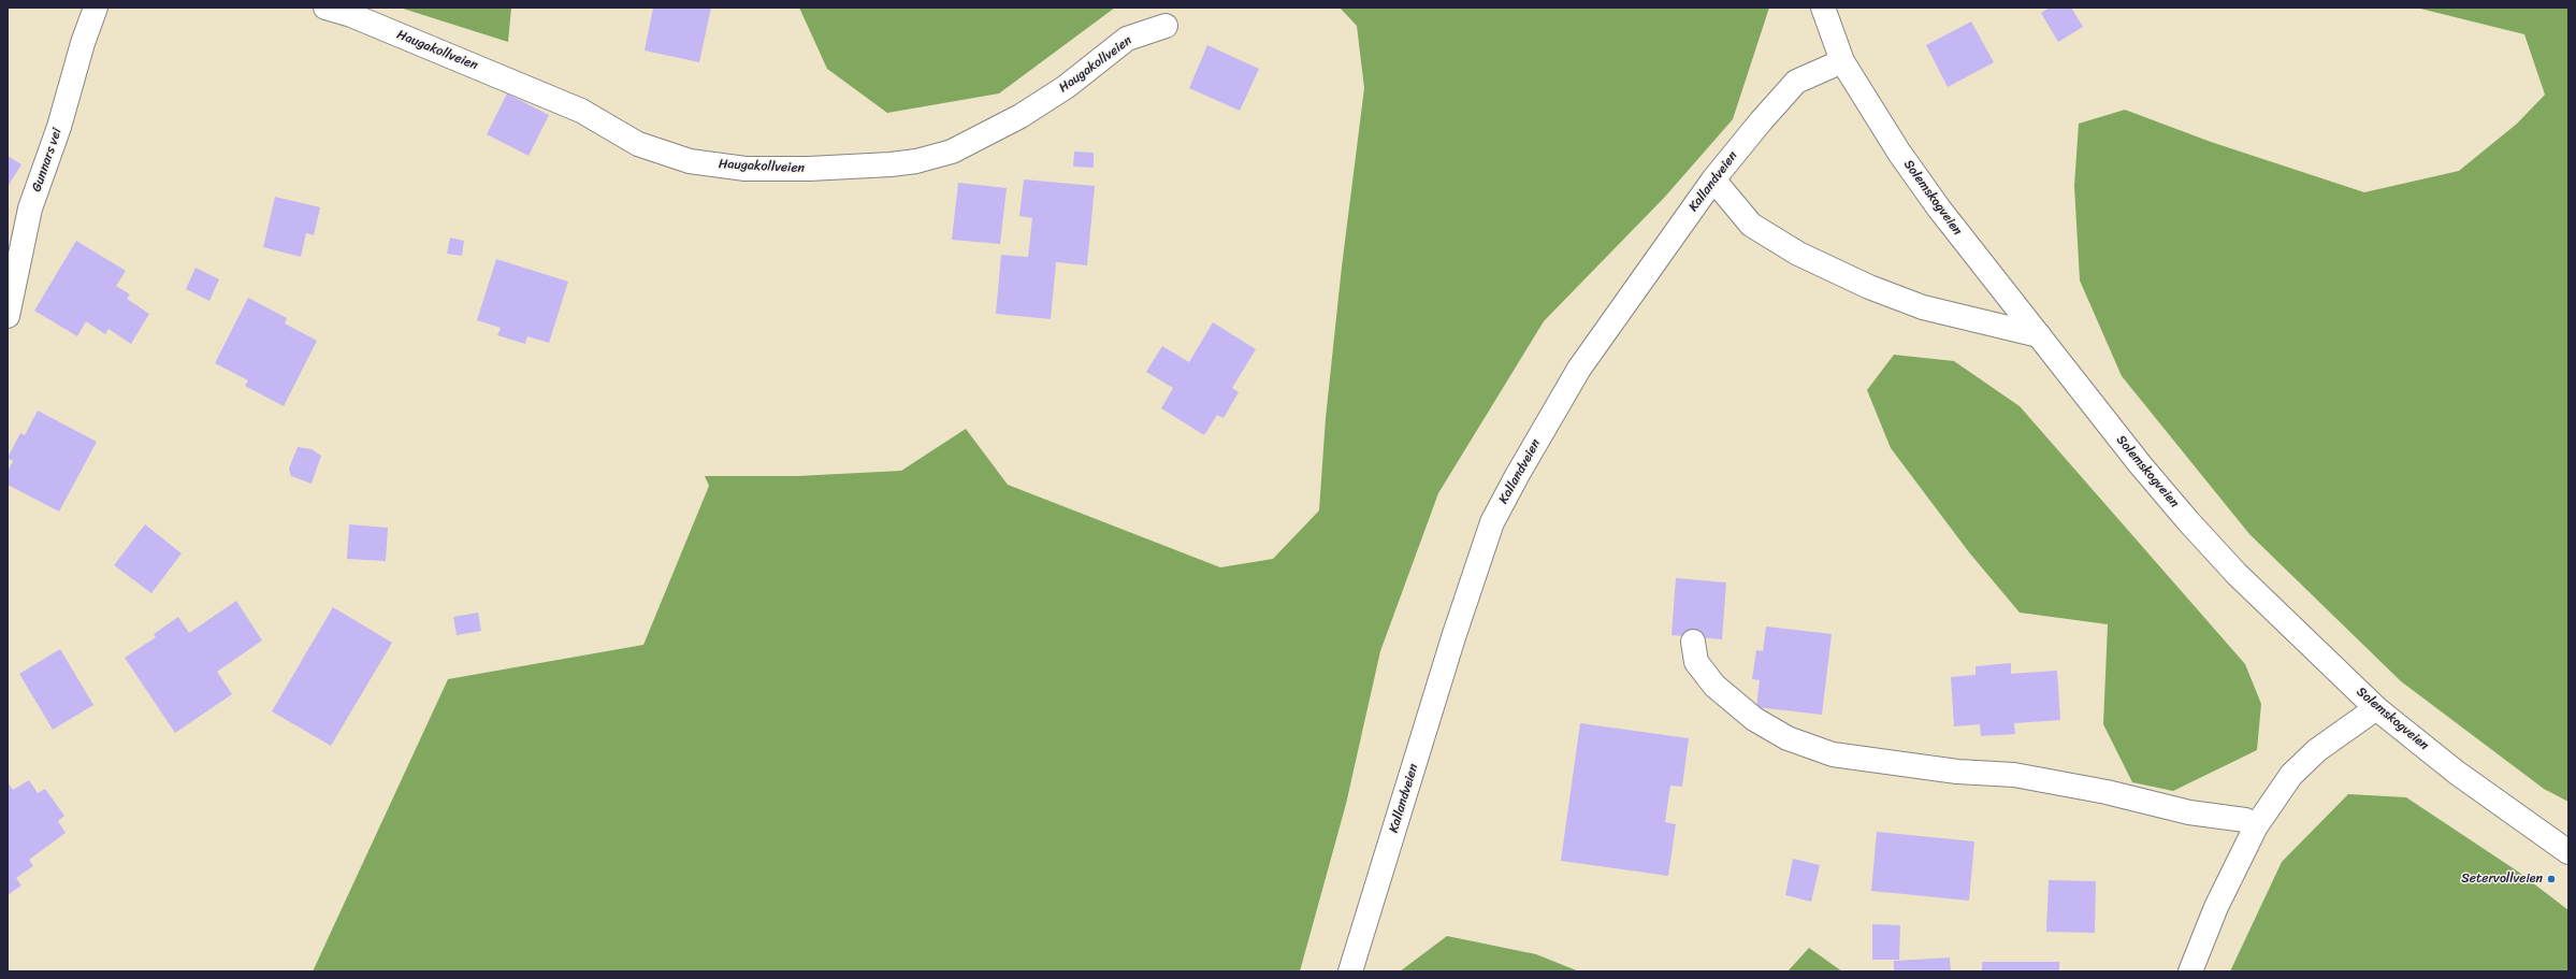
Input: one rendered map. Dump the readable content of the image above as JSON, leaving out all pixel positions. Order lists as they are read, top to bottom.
{
  "streets": {
    "street": [
      "Haugakollveien",
      "Gunnars vei",
      "Kallandveien",
      "Solemskogveien"
    ]
  },
  "crossings": [
    ["Kallandveien", "Solemskogveien"]
  ],
  "places": ["Setervollveien"]
}
